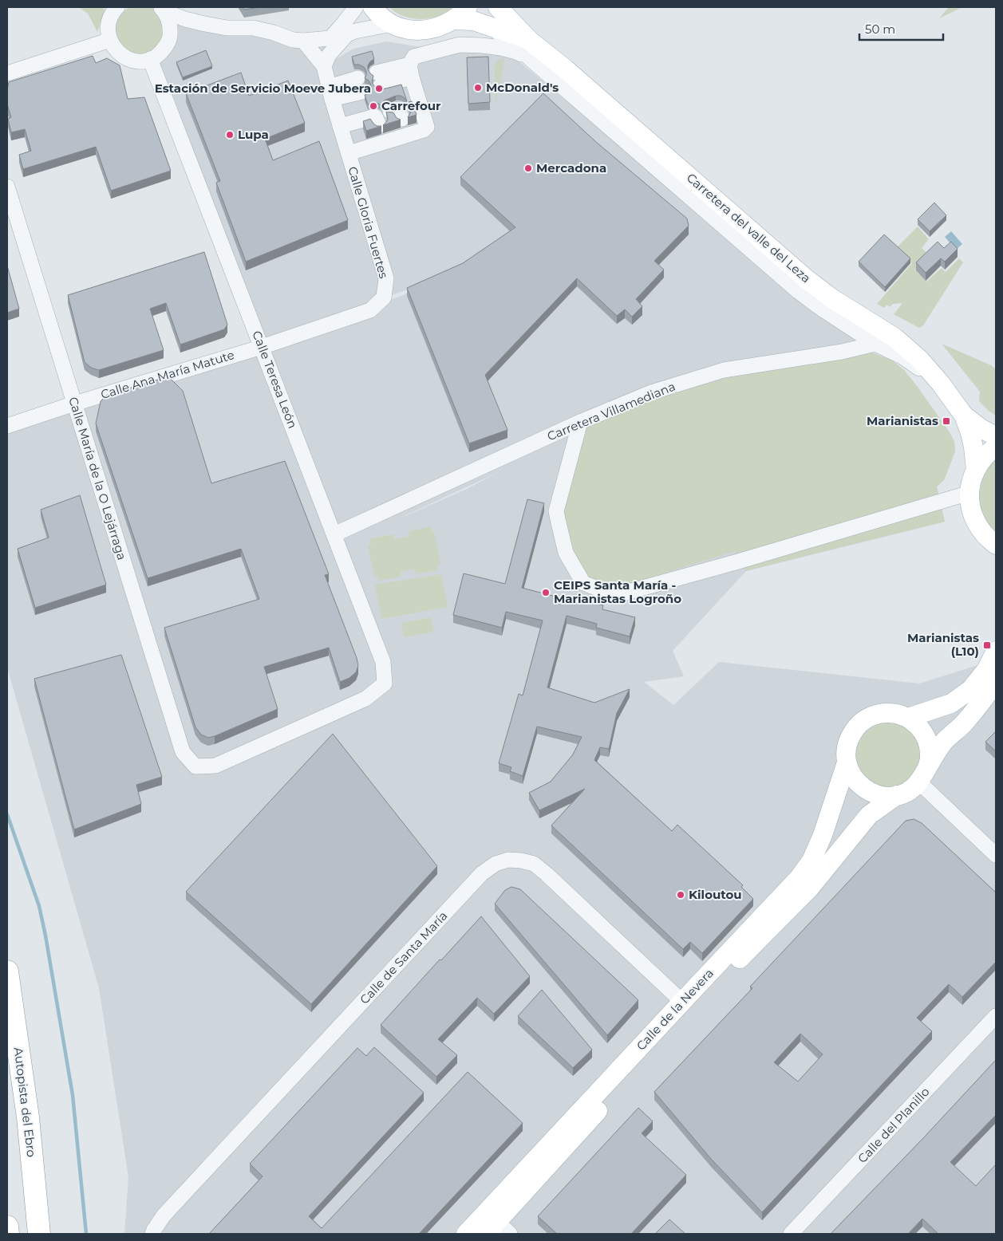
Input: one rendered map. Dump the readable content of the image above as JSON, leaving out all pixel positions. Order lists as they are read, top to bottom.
{
  "streets": {
    "highway": ["Autopista del Ebro"],
    "main road": ["Carretera del valle del Leza", "Calle de la Nevera"],
    "street": [
      "Calle Gloria Fuertes",
      "Calle Ana María Matute",
      "Calle Teresa León",
      "Carretera Villamediana",
      "Calle María de la O Lejárraga",
      "Calle de Santa María",
      "Calle del Planillo"
    ]
  },
  "crossings": [
    ["Calle Gloria Fuertes", "Calle Ana María Matute"],
    ["Calle Gloria Fuertes", "Calle Teresa León"],
    ["Calle Ana María Matute", "Calle Teresa León"],
    ["Calle Ana María Matute", "Calle María de la O Lejárraga"],
    ["Calle Teresa León", "Carretera Villamediana"],
    ["Calle Teresa León", "Calle María de la O Lejárraga"],
    ["Calle de Santa María", "Calle de la Nevera"]
  ],
  "places": {
    "other": [
      "McDonald's",
      "Estación de Servicio Moeve Jubera",
      "Carrefour",
      "Lupa",
      "Mercadona",
      "CEIPS Santa María - Marianistas Logroño",
      "Kiloutou"
    ],
    "transit": ["Marianistas", "Marianistas (L10)"]
  },
  "scale_bar": "50 m"
}
